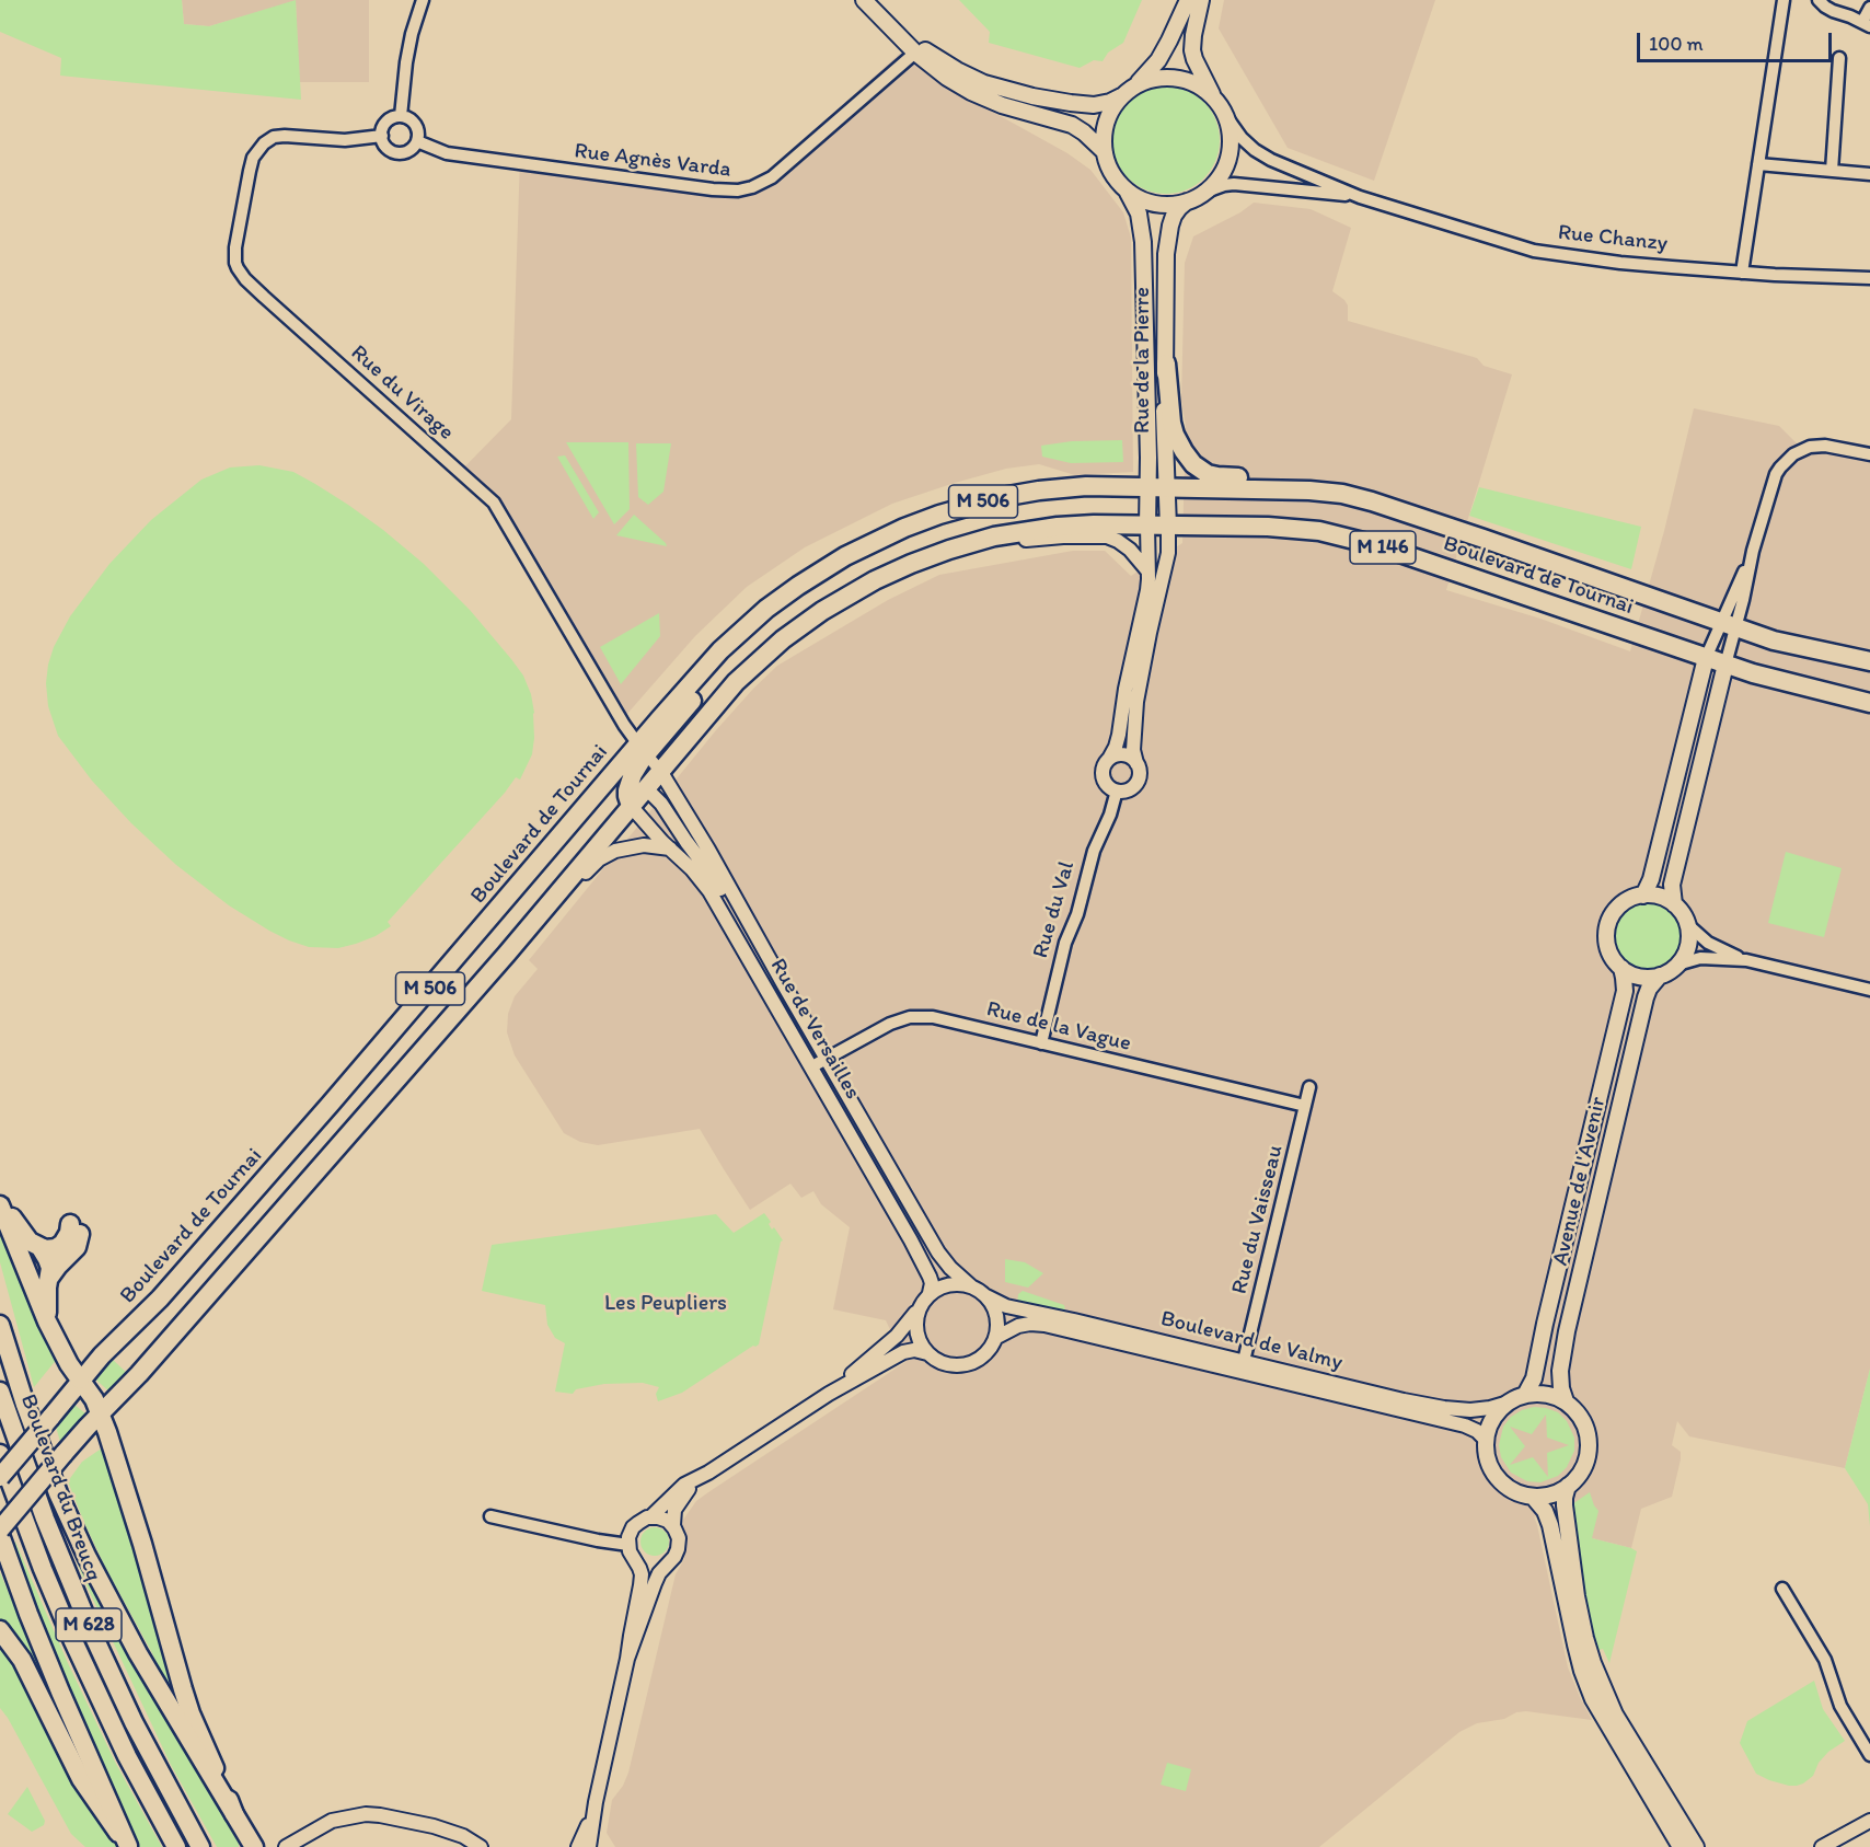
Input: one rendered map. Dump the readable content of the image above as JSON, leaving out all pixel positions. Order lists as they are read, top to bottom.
{
  "streets": {
    "main road": [
      "Rue de la Pierre",
      "M 506",
      "M 146",
      "Boulevard de Tournai",
      "Avenue de l'Avenir",
      "Boulevard du Breucq",
      "M 628"
    ],
    "street": [
      "Rue Agnès Varda",
      "Rue Chanzy",
      "Rue du Virage",
      "Rue du Val",
      "Rue de la Vague",
      "Rue de Versailles",
      "Rue du Vaisseau",
      "Boulevard de Valmy"
    ]
  },
  "crossings": [
    ["Rue Agnès Varda", "Rue du Virage"],
    ["Rue Chanzy", "Rue de la Pierre"],
    ["Rue de la Pierre", "M 146"],
    ["Rue de la Pierre", "Boulevard de Tournai"],
    ["Rue du Virage", "M 506"],
    ["Rue du Virage", "Boulevard de Tournai"],
    ["Rue du Virage", "Rue de Versailles"],
    ["M 506", "Boulevard de Tournai"],
    ["M 506", "Rue de Versailles"],
    ["M 146", "Boulevard de Tournai"],
    ["Boulevard de Tournai", "Rue de Versailles"],
    ["Rue du Val", "Rue de la Vague"],
    ["Rue de la Vague", "Rue de Versailles"],
    ["Rue de la Vague", "Rue du Vaisseau"],
    ["Rue de Versailles", "Boulevard de Valmy"],
    ["Avenue de l'Avenir", "Boulevard de Valmy"],
    ["Rue du Vaisseau", "Boulevard de Valmy"]
  ],
  "parks": ["Les Peupliers"],
  "scale_bar": "100 m"
}
